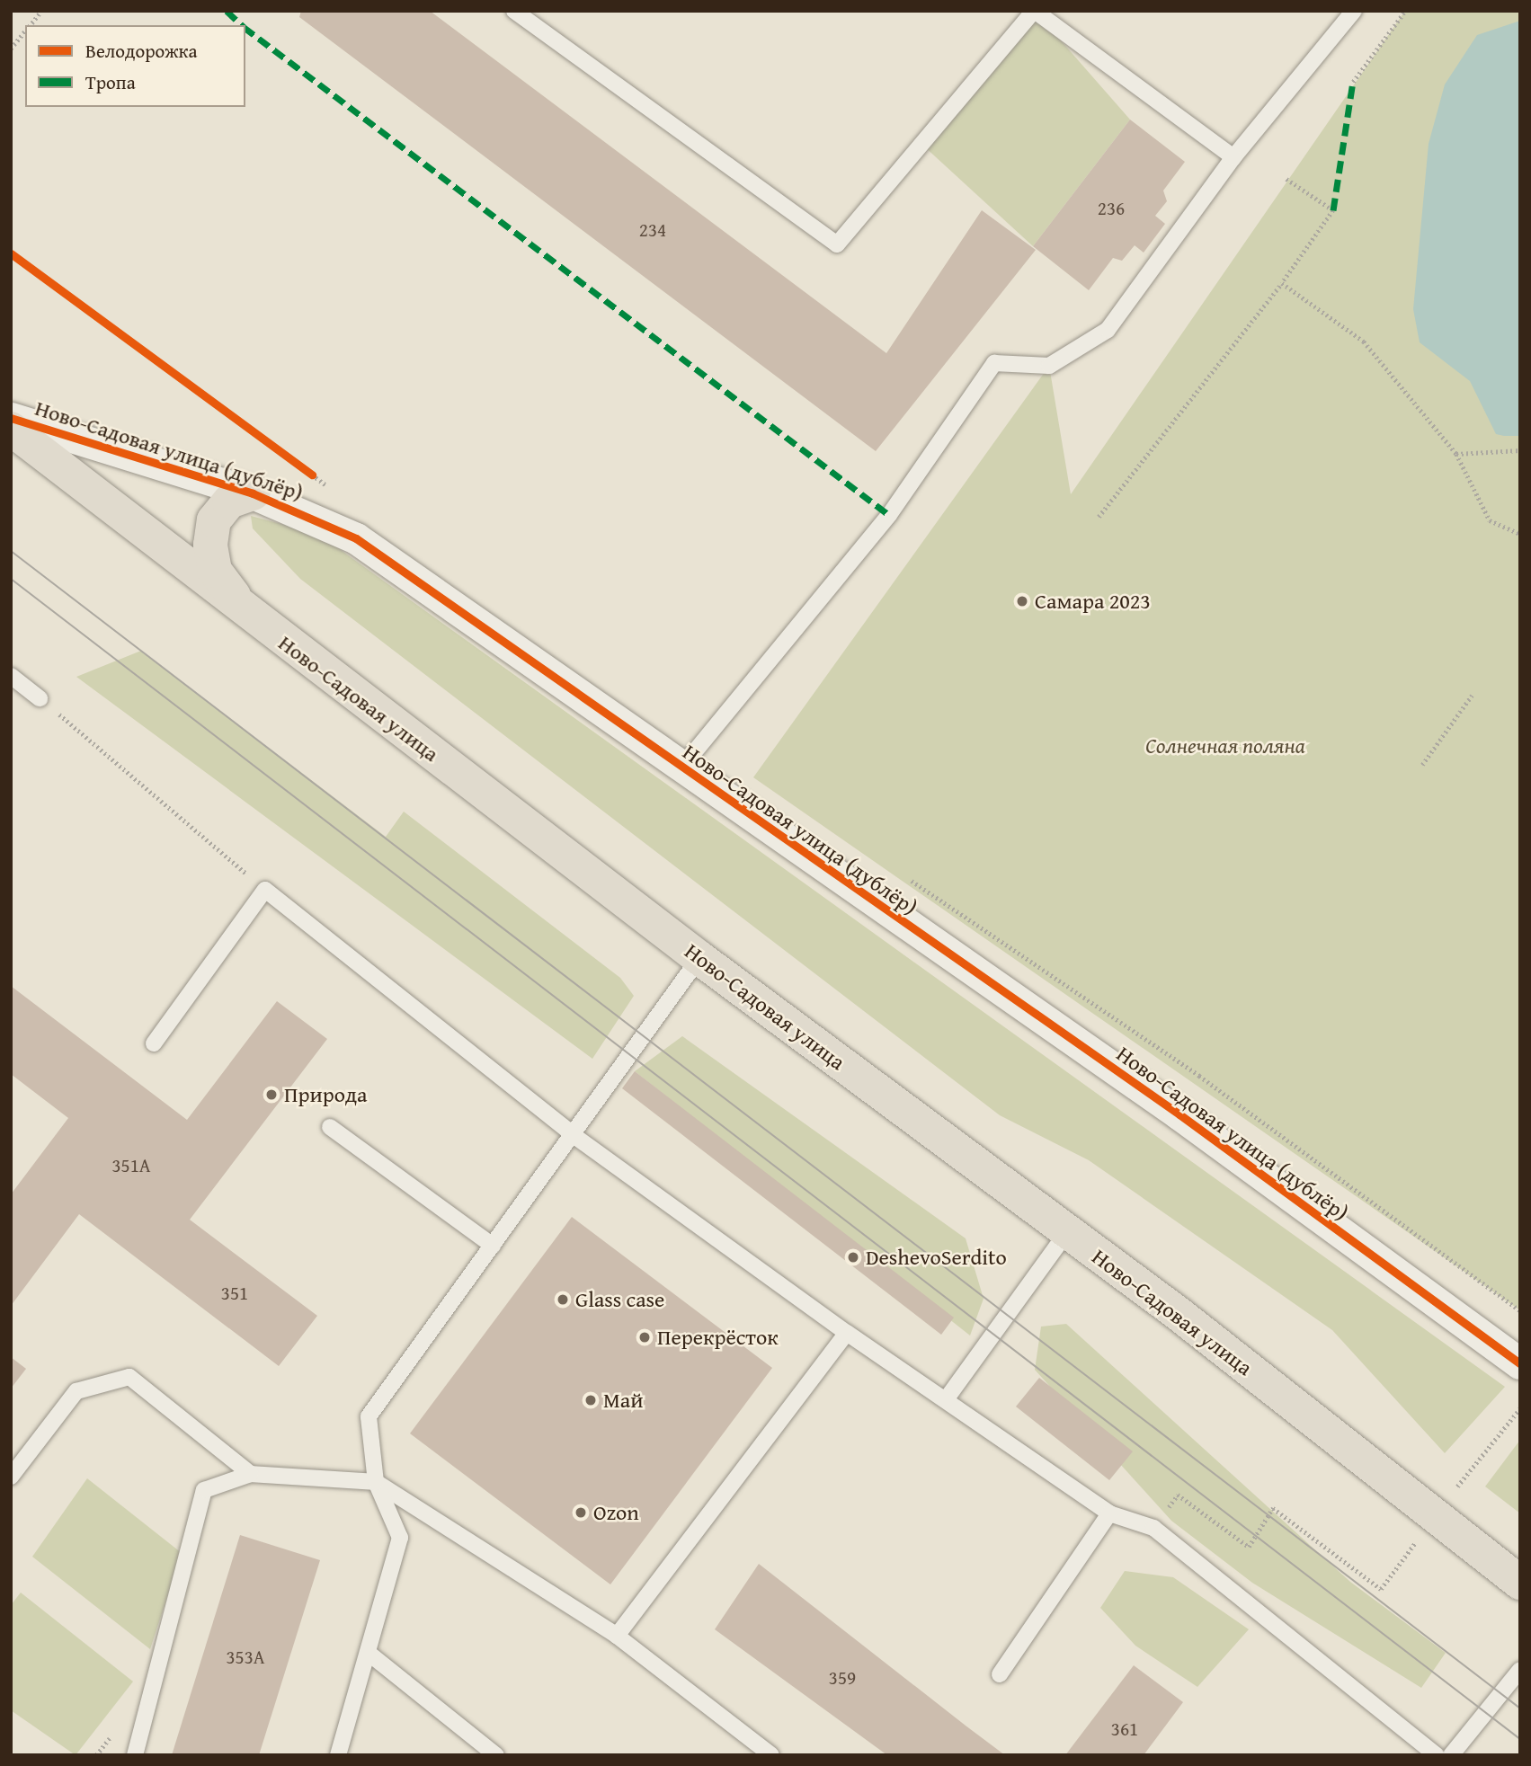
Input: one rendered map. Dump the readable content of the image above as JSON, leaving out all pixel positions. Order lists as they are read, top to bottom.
{
  "streets": {
    "main road": ["Ново-Садовая улица"],
    "street": ["Ново-Садовая улица (дублёр)"]
  },
  "parks": ["Солнечная поляна"],
  "places": [
    "Самара 2023",
    "Природа",
    "DeshevoSerdito",
    "Glass case",
    "Перекрёсток",
    "Май",
    "Ozon"
  ],
  "house_numbers": [
    "236",
    "234",
    "351А",
    "351",
    "353А",
    "359",
    "361"
  ],
  "legend": ["Велодорожка", "Тропа"]
}
